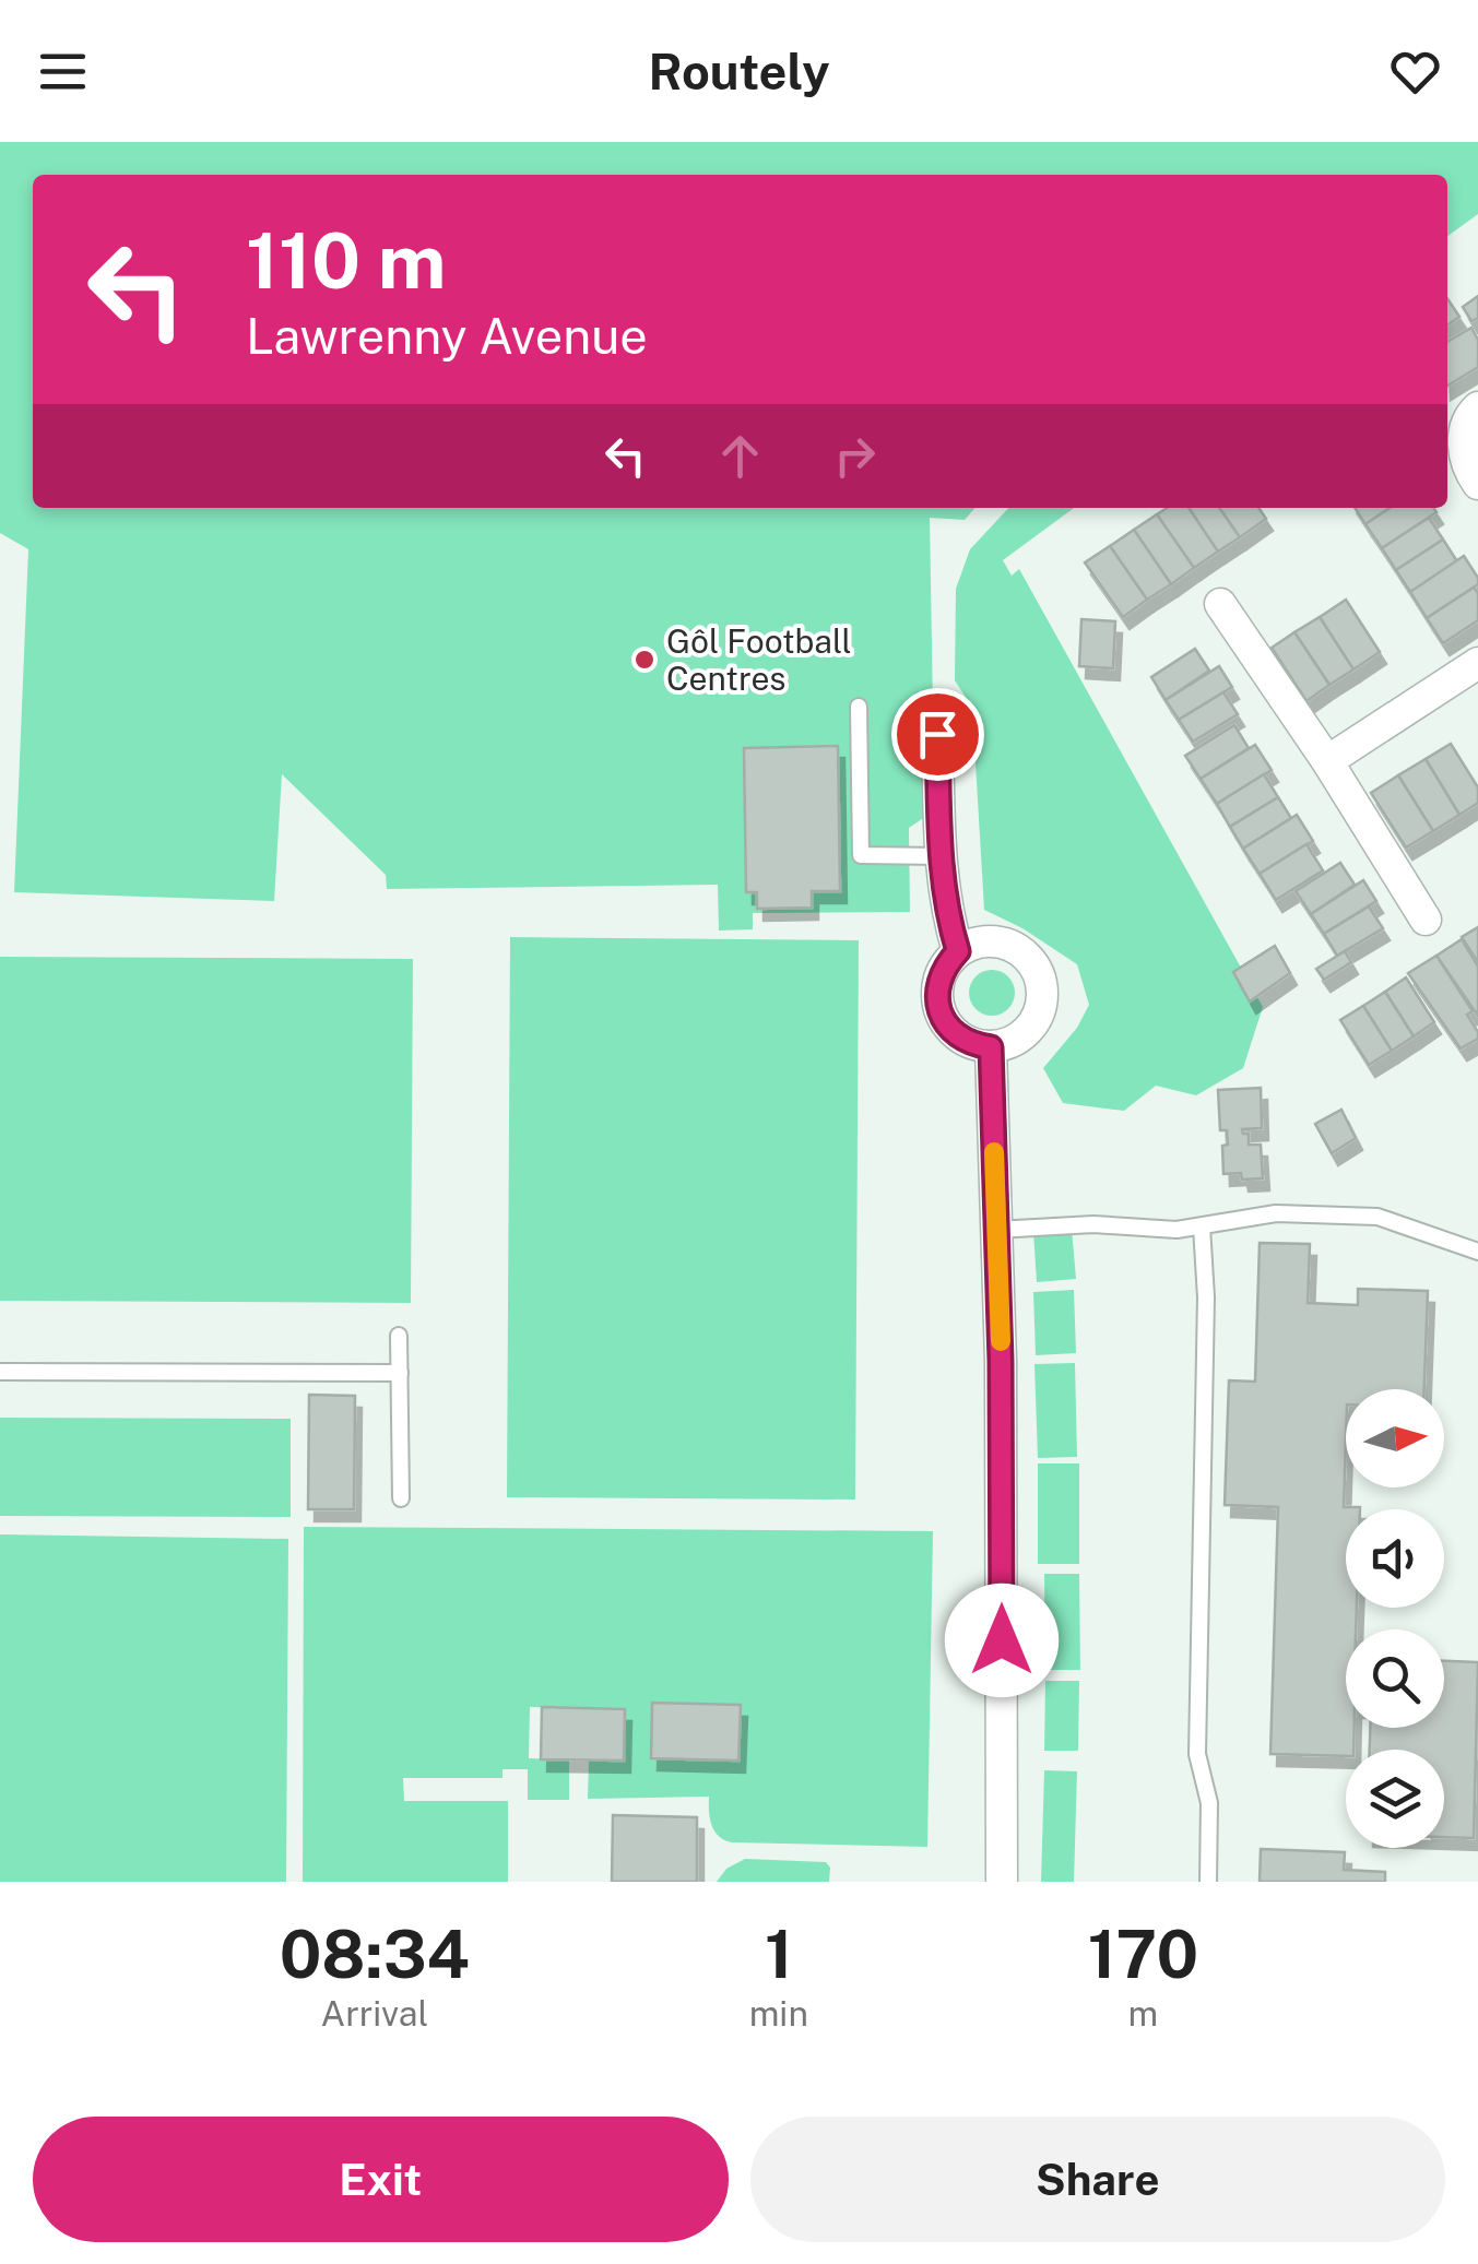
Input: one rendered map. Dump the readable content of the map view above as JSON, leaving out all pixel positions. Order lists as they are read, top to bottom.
{
  "places": ["Gôl Football Centres"],
  "north": "right",
  "page": {
    "header": "Routely",
    "turn": ["110 m", "Lawrenny Avenue"],
    "eta": [
      "08:34",
      "Arrival",
      "1",
      "min",
      "170",
      "m"
    ],
    "buttons": ["Exit", "Share"]
  }
}
